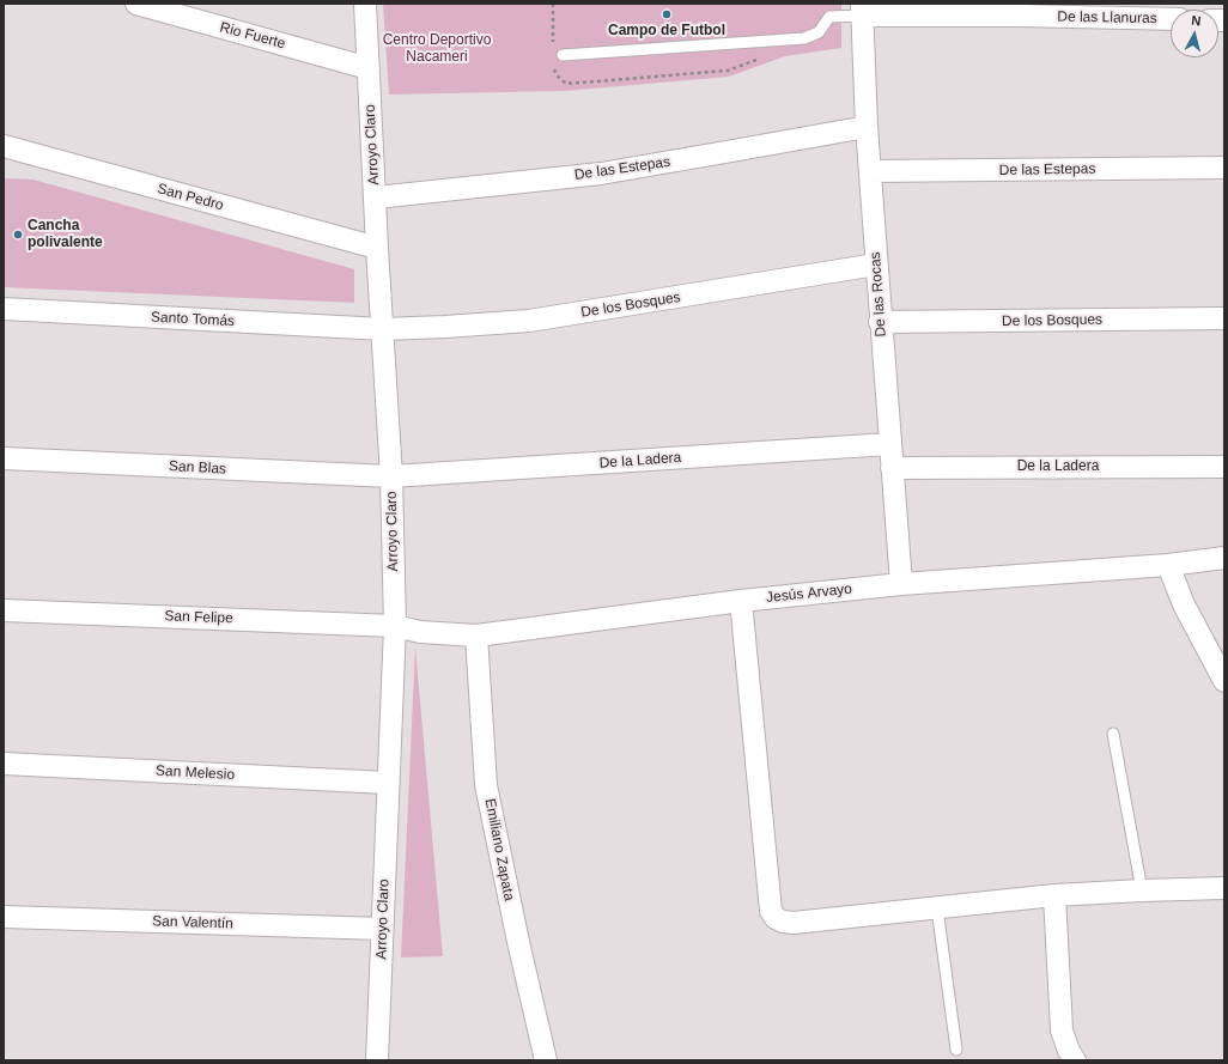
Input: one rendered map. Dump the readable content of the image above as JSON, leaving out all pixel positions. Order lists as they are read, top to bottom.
{
  "streets": {
    "street": [
      "De las Llanuras",
      "Rio Fuerte",
      "Arroyo Claro",
      "De las Estepas",
      "San Pedro",
      "De las Rocas",
      "De los Bosques",
      "Santo Tomás",
      "De la Ladera",
      "San Blas",
      "Jesús Arvayo",
      "San Felipe",
      "San Melesio",
      "Emiliano Zapata",
      "San Valentín"
    ]
  },
  "crossings": [
    ["De las Llanuras", "De las Rocas"],
    ["Rio Fuerte", "Arroyo Claro"],
    ["Arroyo Claro", "De las Estepas"],
    ["Arroyo Claro", "San Pedro"],
    ["Arroyo Claro", "De los Bosques"],
    ["Arroyo Claro", "Santo Tomás"],
    ["Arroyo Claro", "De la Ladera"],
    ["Arroyo Claro", "San Blas"],
    ["Arroyo Claro", "Jesús Arvayo"],
    ["Arroyo Claro", "San Felipe"],
    ["Arroyo Claro", "San Melesio"],
    ["Arroyo Claro", "San Valentín"],
    ["De las Estepas", "De las Rocas"],
    ["De las Rocas", "De los Bosques"],
    ["De las Rocas", "De la Ladera"],
    ["De las Rocas", "Jesús Arvayo"],
    ["De los Bosques", "Santo Tomás"],
    ["De la Ladera", "San Blas"],
    ["Jesús Arvayo", "San Felipe"],
    ["Jesús Arvayo", "Emiliano Zapata"]
  ],
  "parks": ["Centro Deportivo Nacameri"],
  "places": ["Campo de Futbol", "Cancha polivalente"],
  "north": "top"
}
